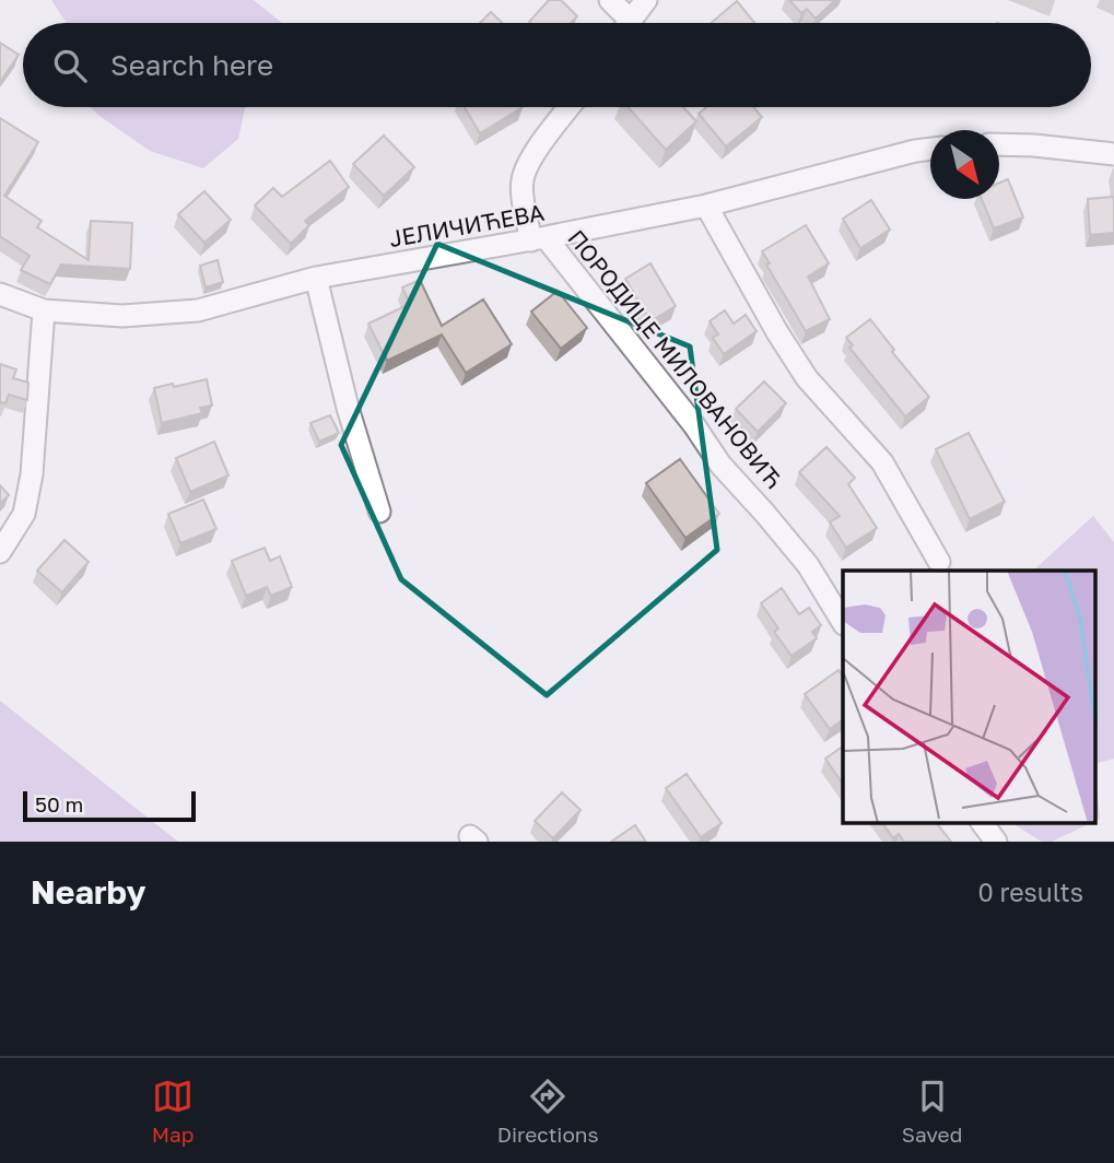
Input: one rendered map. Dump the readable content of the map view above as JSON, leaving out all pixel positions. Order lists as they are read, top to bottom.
{
  "streets": {
    "street": ["ЈЕЛИЧИЋЕВА", "ПОРОДИЦЕ МИЛОВАНОВИЋ"]
  },
  "crossings": [
    ["ЈЕЛИЧИЋЕВА", "ПОРОДИЦЕ МИЛОВАНОВИЋ"]
  ],
  "scale_bar": "50 m",
  "north": "bottom right",
  "page": {
    "search": "Search here",
    "scale": "50 m",
    "heading": ["Nearby", "0 results"],
    "nav": ["Map", "Directions", "Saved"]
  }
}
